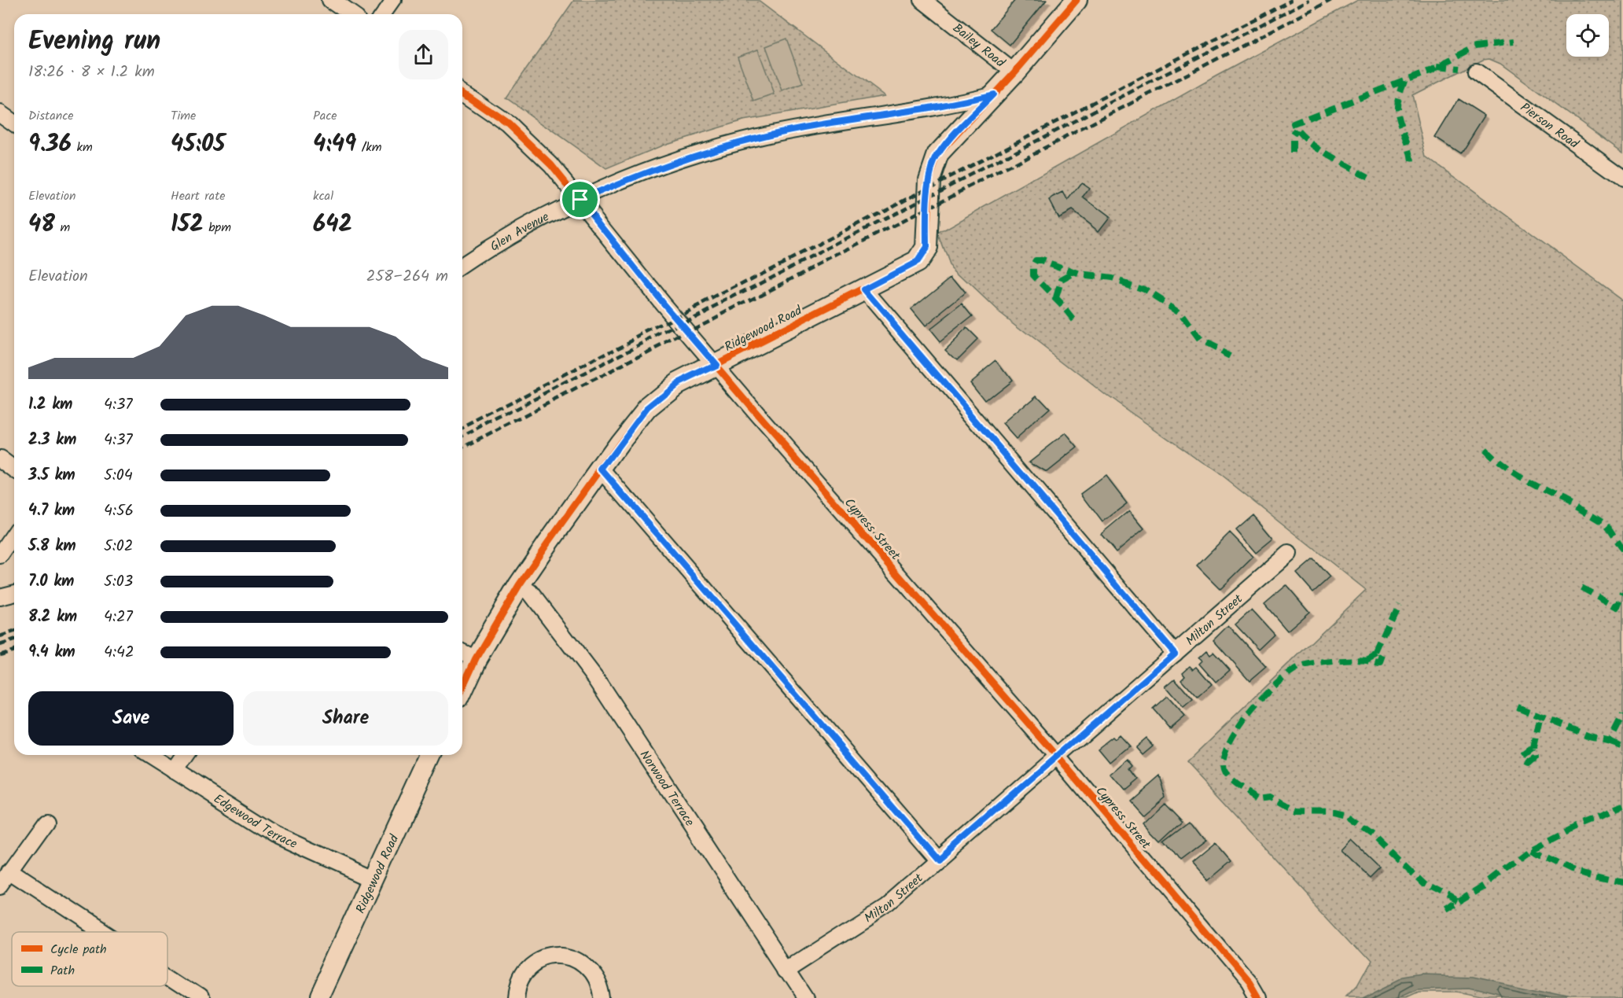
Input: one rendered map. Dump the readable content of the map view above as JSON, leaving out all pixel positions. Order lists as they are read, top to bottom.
{
  "streets": {
    "street": [
      "Bailey Road",
      "Pierson Road",
      "Glen Avenue",
      "Ridgewood Road",
      "Cypress Street",
      "Milton Street",
      "Norwood Terrace",
      "Edgewood Terrace"
    ]
  },
  "crossings": [
    ["Bailey Road", "Ridgewood Road"],
    ["Glen Avenue", "Ridgewood Road"],
    ["Glen Avenue", "Cypress Street"],
    ["Ridgewood Road", "Cypress Street"],
    ["Ridgewood Road", "Norwood Terrace"],
    ["Ridgewood Road", "Edgewood Terrace"],
    ["Cypress Street", "Milton Street"],
    ["Milton Street", "Norwood Terrace"]
  ],
  "legend": ["Cycle path", "Path"],
  "page": {
    "heading": ["Evening run", "18:26 · 8 × 1.2 km"],
    "stats": [
      ["Distance", "9.36 km"],
      ["Time", "45:05"],
      ["Pace", "4:49 /km"],
      ["Elevation", "48 m"],
      ["Heart rate", "152 bpm"],
      ["kcal", "642"]
    ],
    "chart": ["Elevation", "258–264 m"],
    "list": [
      {
        "name": "1.2 km",
        "note": "4:37"
      },
      {
        "name": "2.3 km",
        "note": "4:37"
      },
      {
        "name": "3.5 km",
        "note": "5:04"
      },
      {
        "name": "4.7 km",
        "note": "4:56"
      },
      {
        "name": "5.8 km",
        "note": "5:02"
      },
      {
        "name": "7.0 km",
        "note": "5:03"
      },
      {
        "name": "8.2 km",
        "note": "4:27"
      },
      {
        "name": "9.4 km",
        "note": "4:42"
      }
    ],
    "buttons": ["Save", "Share"]
  }
}
